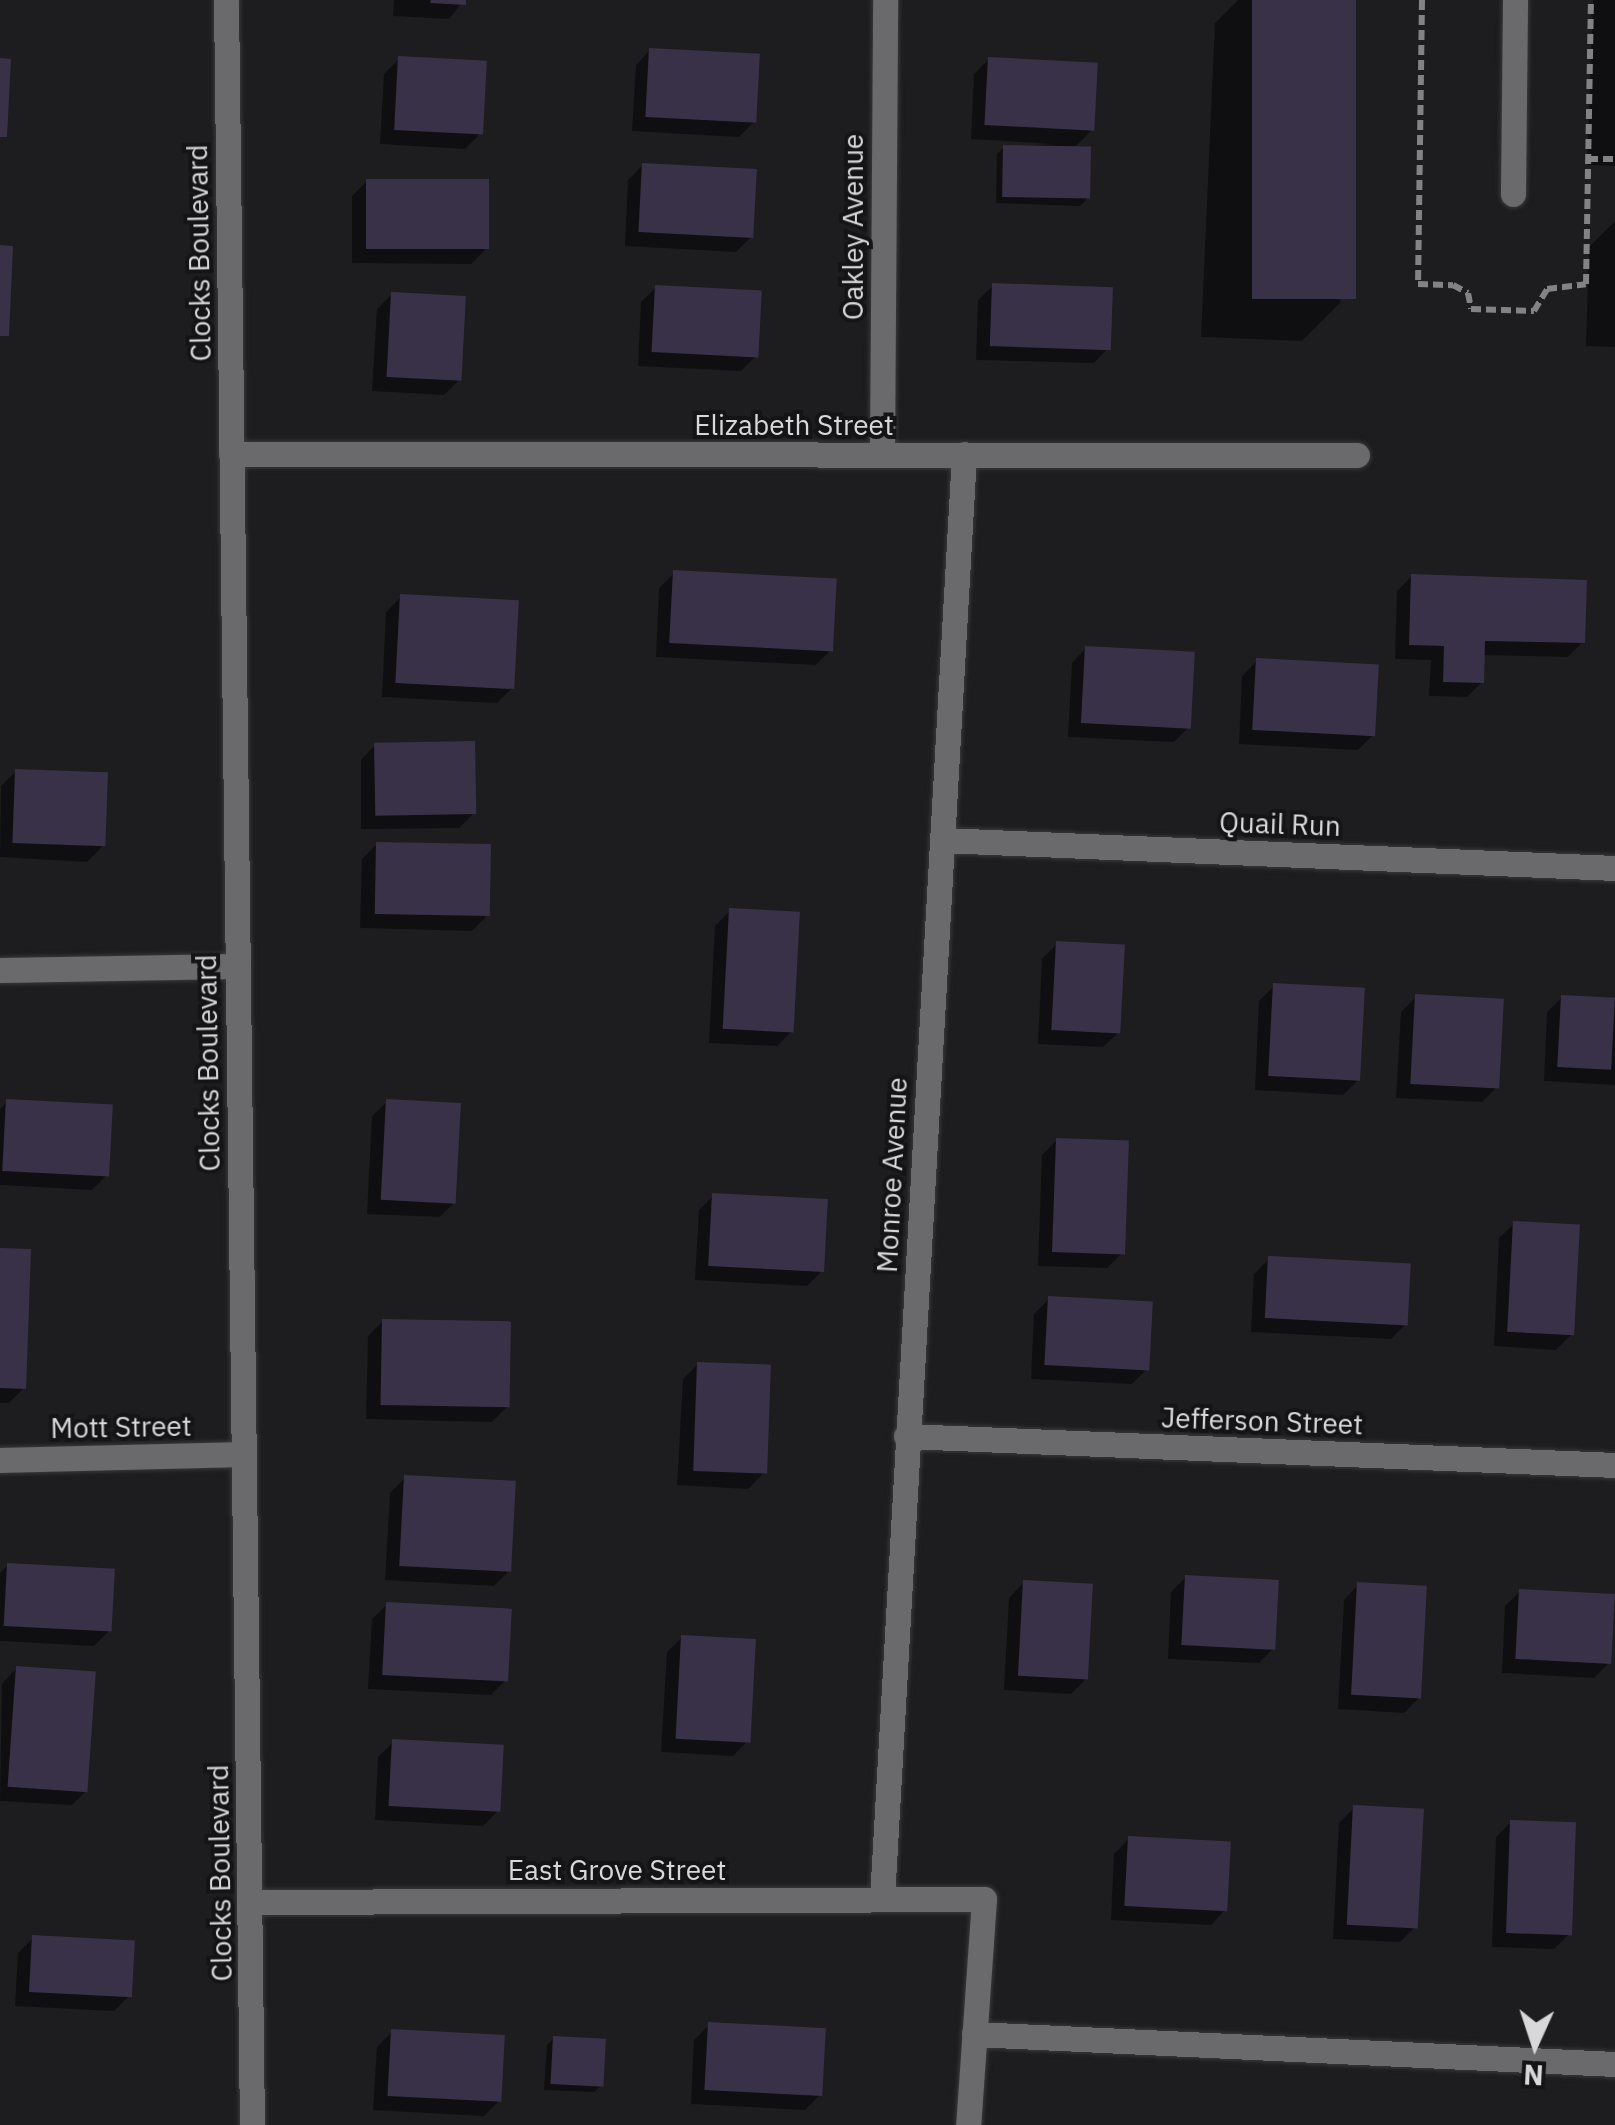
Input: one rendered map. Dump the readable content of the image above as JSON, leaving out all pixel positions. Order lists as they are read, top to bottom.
{
  "streets": {
    "street": [
      "Oakley Avenue",
      "Clocks Boulevard",
      "Elizabeth Street",
      "Quail Run",
      "Monroe Avenue",
      "Jefferson Street",
      "Mott Street",
      "East Grove Street"
    ]
  },
  "crossings": [
    ["Oakley Avenue", "Elizabeth Street"],
    ["Clocks Boulevard", "Elizabeth Street"],
    ["Clocks Boulevard", "Mott Street"],
    ["Clocks Boulevard", "East Grove Street"],
    ["Elizabeth Street", "Monroe Avenue"],
    ["Quail Run", "Monroe Avenue"],
    ["Monroe Avenue", "Jefferson Street"],
    ["Monroe Avenue", "East Grove Street"]
  ],
  "north": "bottom"
}
